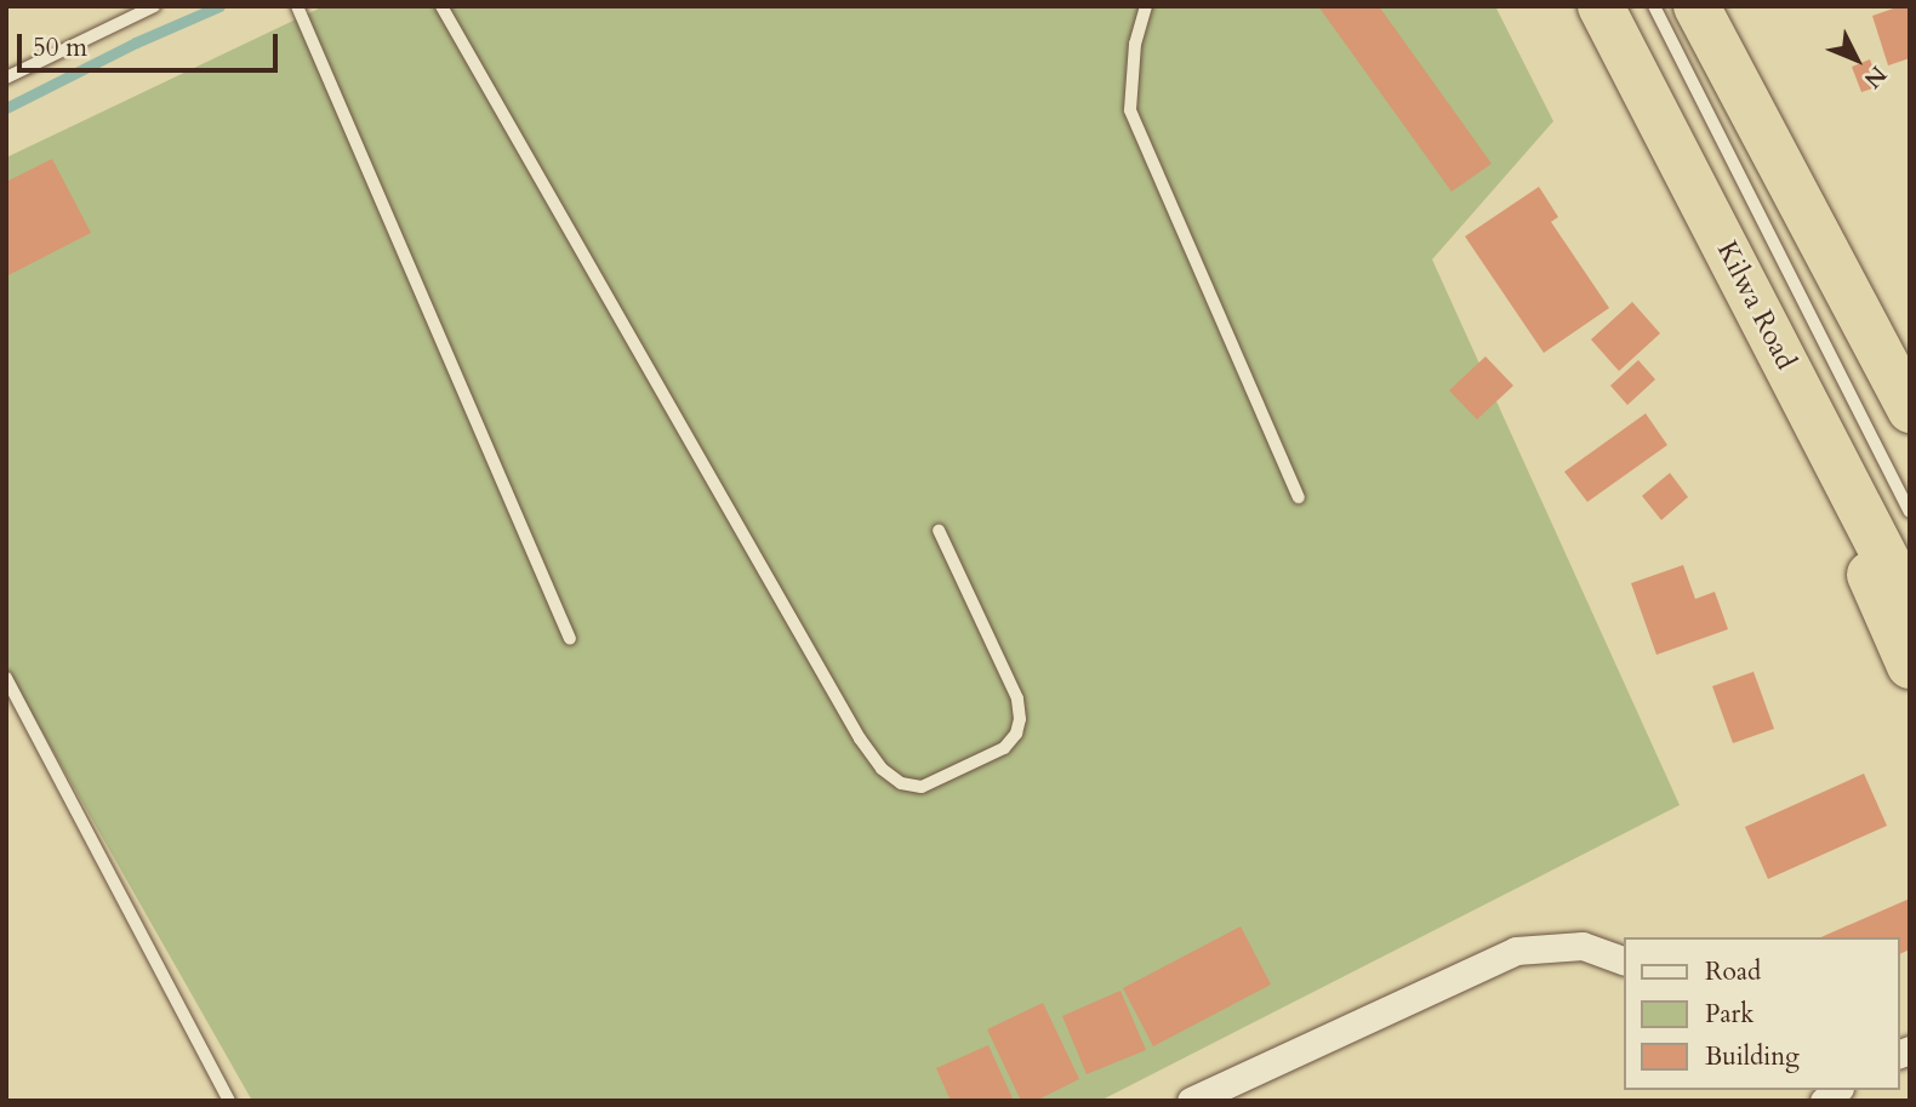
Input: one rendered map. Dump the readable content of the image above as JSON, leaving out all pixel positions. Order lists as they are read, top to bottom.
{
  "streets": {
    "highway": ["Kilwa Road"]
  },
  "legend": ["Road", "Park", "Building"],
  "scale_bar": "50 m",
  "north": "bottom right"
}
